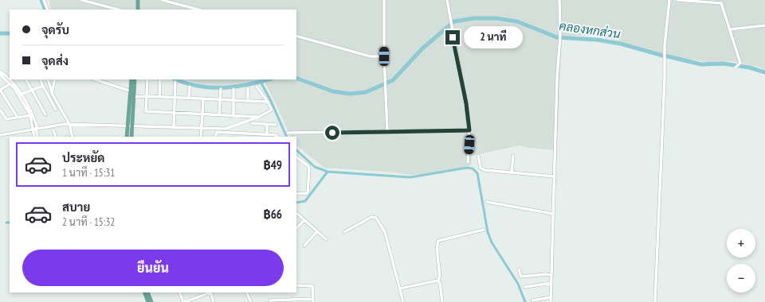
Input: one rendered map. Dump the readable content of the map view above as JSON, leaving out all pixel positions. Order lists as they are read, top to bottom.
{
  "water": ["คลองหกส่วน"],
  "page": {
    "banner": ["จุดรับ", "จุดส่ง"],
    "bubble": "2 นาที",
    "list": [
      {
        "name": "ประหยัด",
        "note": "1 นาที · 15:31",
        "value": "฿49"
      },
      {
        "name": "สบาย",
        "note": "2 นาที · 15:32",
        "value": "฿66"
      }
    ],
    "map_buttons": ["+", "−"],
    "buttons": "ยืนยัน"
  }
}
